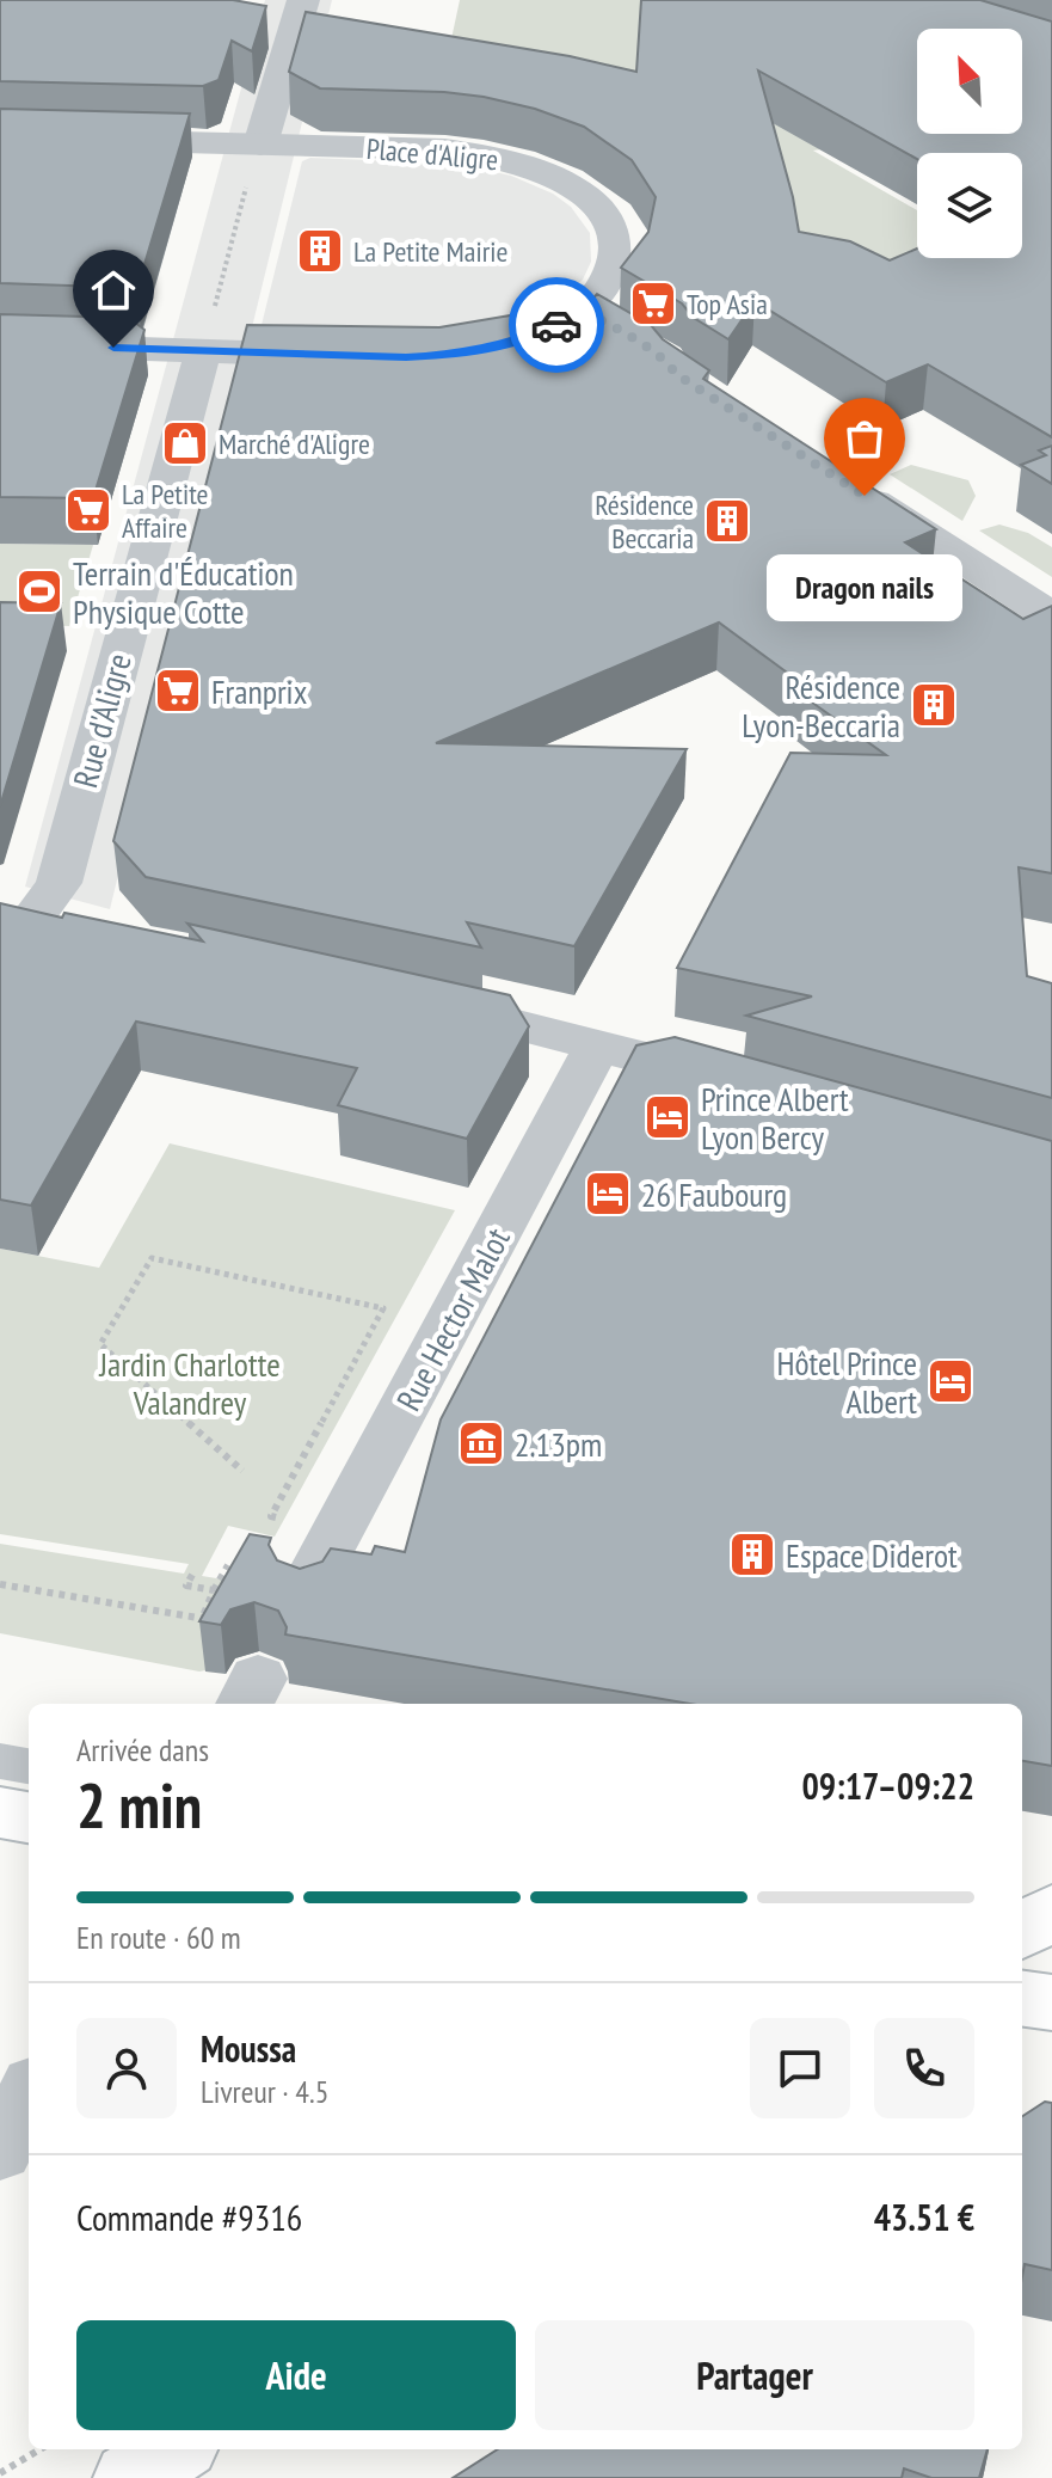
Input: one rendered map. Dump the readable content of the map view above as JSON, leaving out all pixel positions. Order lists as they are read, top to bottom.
{
  "streets": {
    "street": ["Place d'Aligre", "Rue d'Aligre", "Rue Hector Malot"]
  },
  "parks": ["Jardin Charlotte Valandrey"],
  "places": {
    "building": [
      "La Petite Mairie",
      "Résidence Beccaria",
      "Résidence Lyon-Beccaria",
      "Espace Diderot"
    ],
    "supermarket": ["Top Asia", "La Petite Affaire", "Franprix"],
    "shop": ["Marché d'Aligre"],
    "other": ["Dragon nails"],
    "sports": ["Terrain d'Éducation Physique Cotte"],
    "hotel": ["Prince Albert Lyon Bercy", "26 Faubourg", "Hôtel Prince Albert"],
    "museum": ["2.13pm"]
  },
  "north": "top left",
  "page": {
    "bubble": "Dragon nails",
    "heading": ["2 min", "Arrivée dans", "09:17–09:22"],
    "panel": [
      "Moussa",
      "Livreur · 4.5",
      "Commande #9316",
      "43.51 €"
    ],
    "bar": "En route · 60 m",
    "buttons": ["Aide", "Partager"]
  }
}
